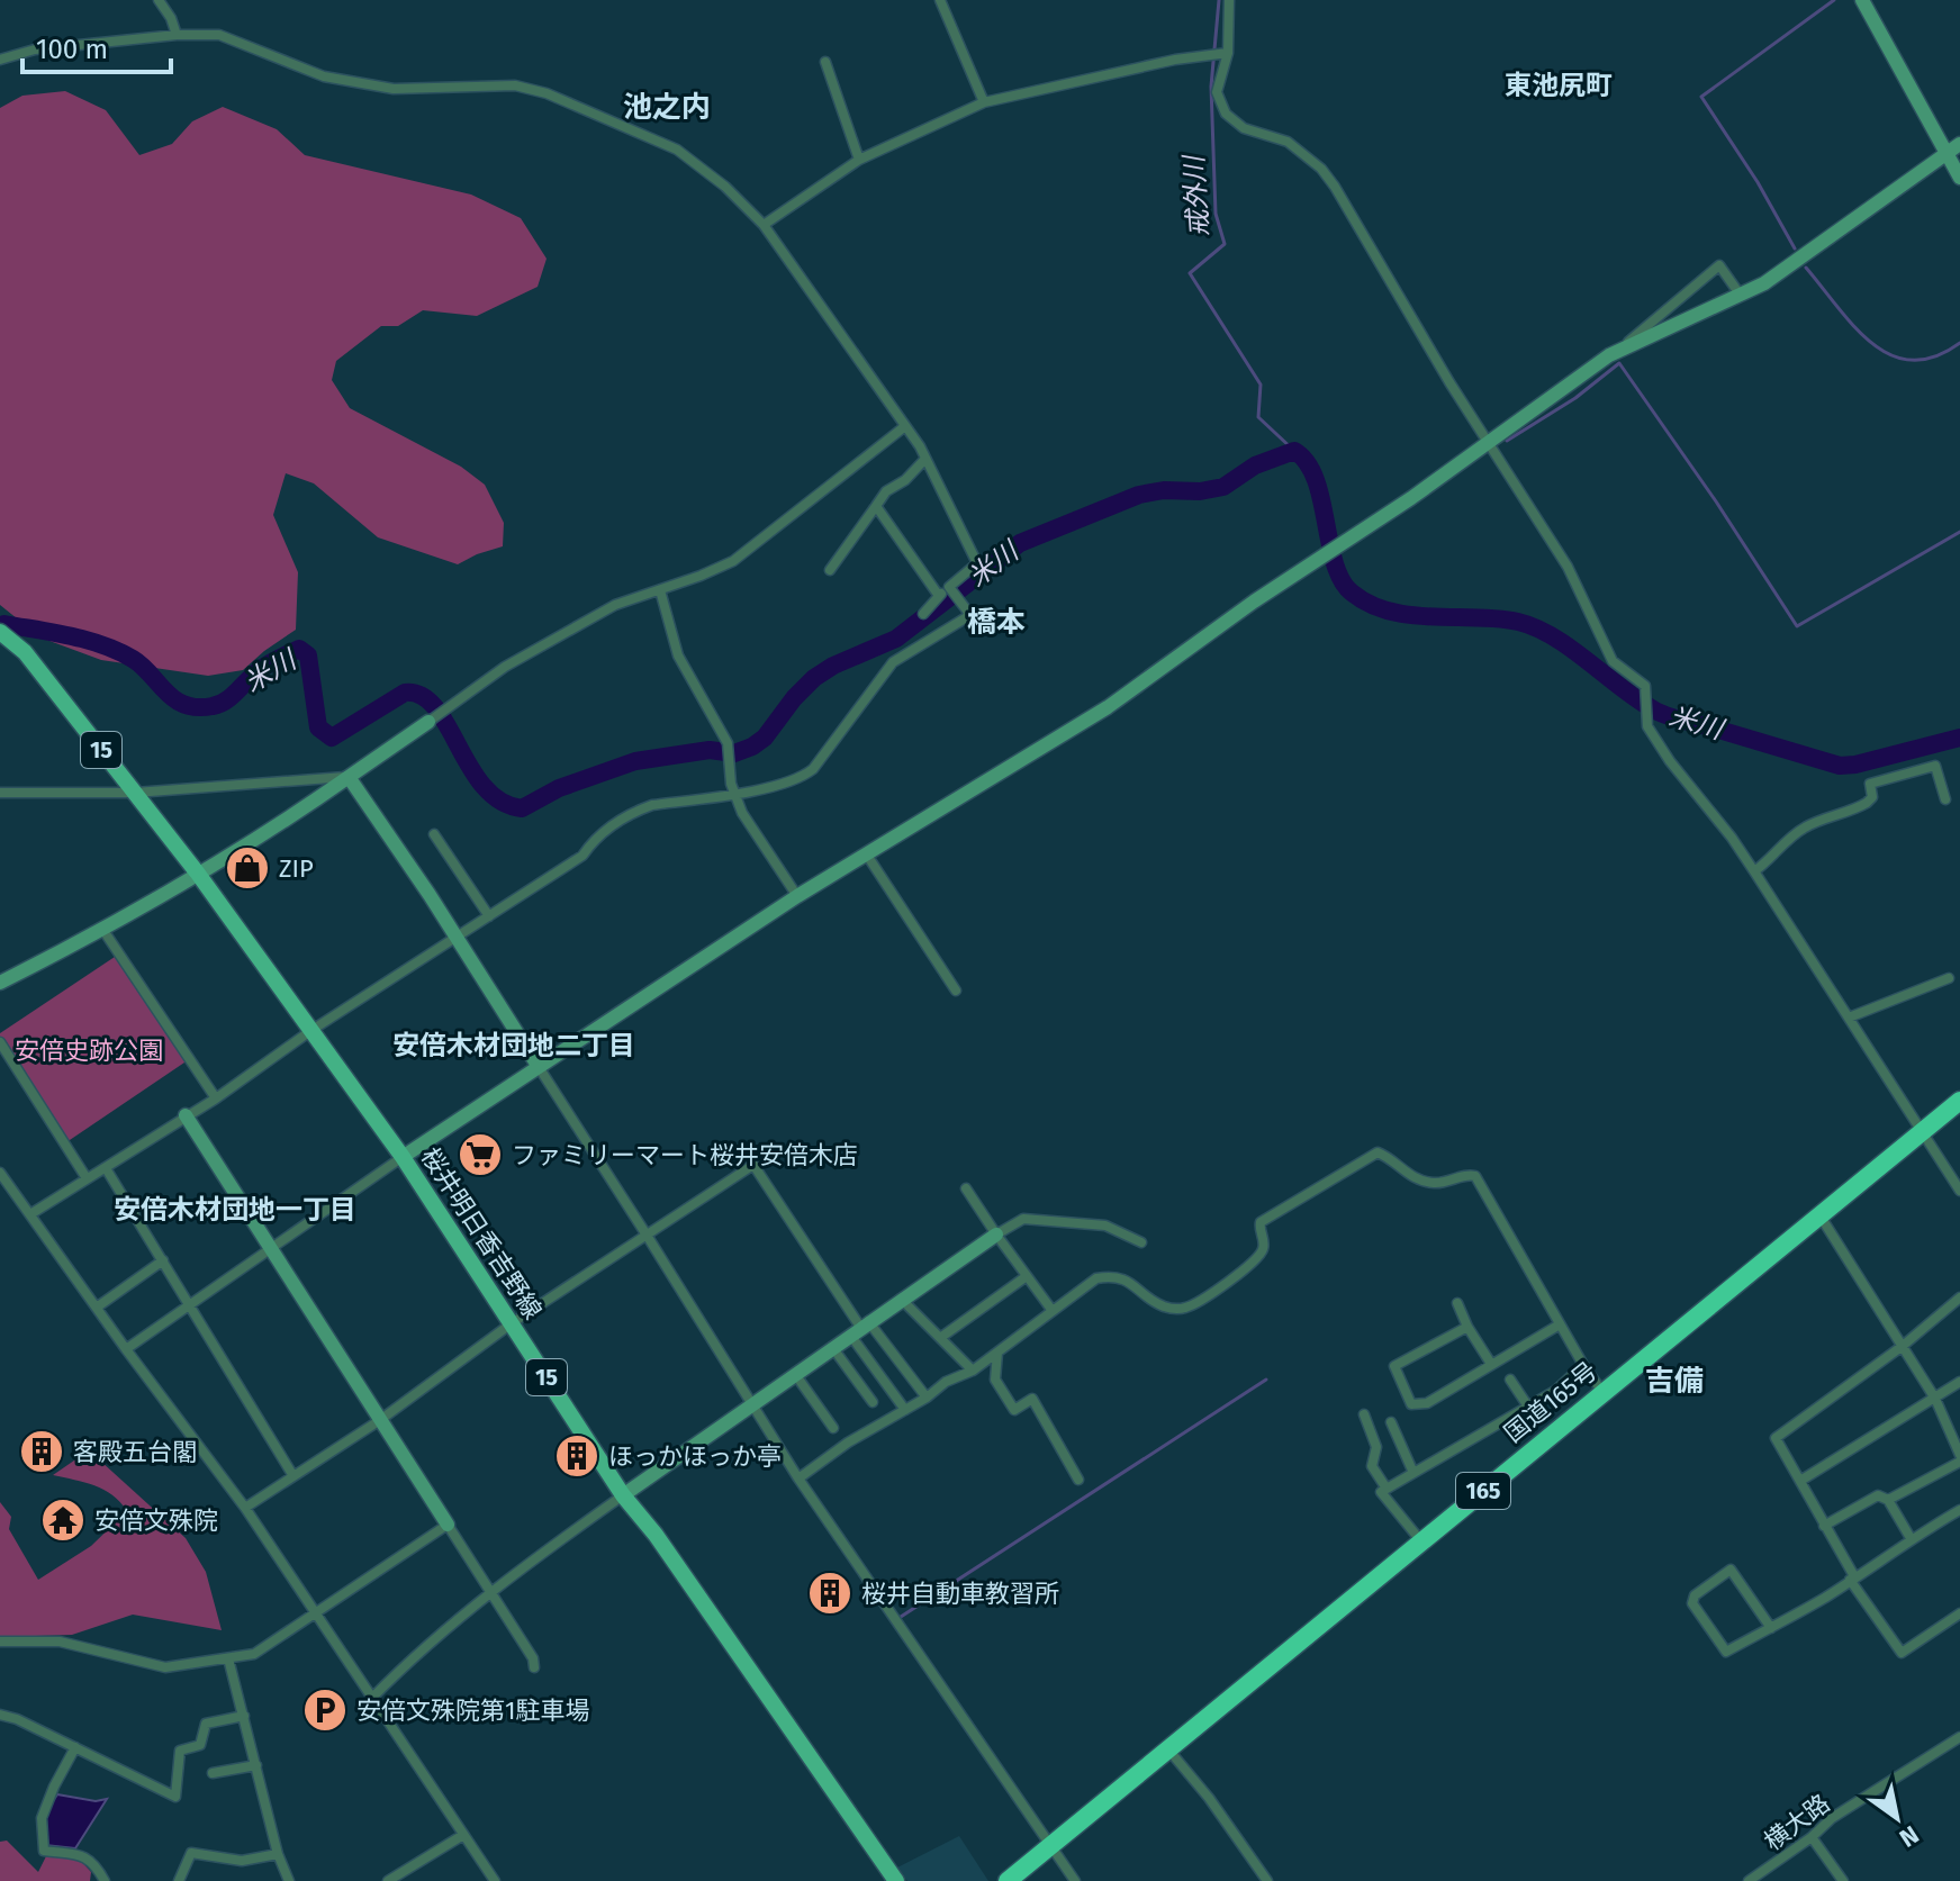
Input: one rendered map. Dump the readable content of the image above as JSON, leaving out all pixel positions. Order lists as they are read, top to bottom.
{
  "streets": {
    "highway": ["国道165号", "165"],
    "main road": ["15", "桜井明日香吉野線"],
    "street": ["横大路"]
  },
  "districts": [
    "東池尻町",
    "池之内",
    "橋本",
    "安倍木材団地二丁目",
    "安倍木材団地一丁目",
    "吉備"
  ],
  "water": ["戒外川", "米川"],
  "parks": ["安倍史跡公園"],
  "places": {
    "shop": ["ZIP"],
    "supermarket": ["ファミリーマート桜井安倍木店"],
    "building": ["客殿五台閣", "ほっかほっか亭", "桜井自動車教習所"],
    "temple": ["安倍文殊院"],
    "parking": ["安倍文殊院第1駐車場"]
  },
  "scale_bar": "100 m",
  "north": "bottom right"
}
